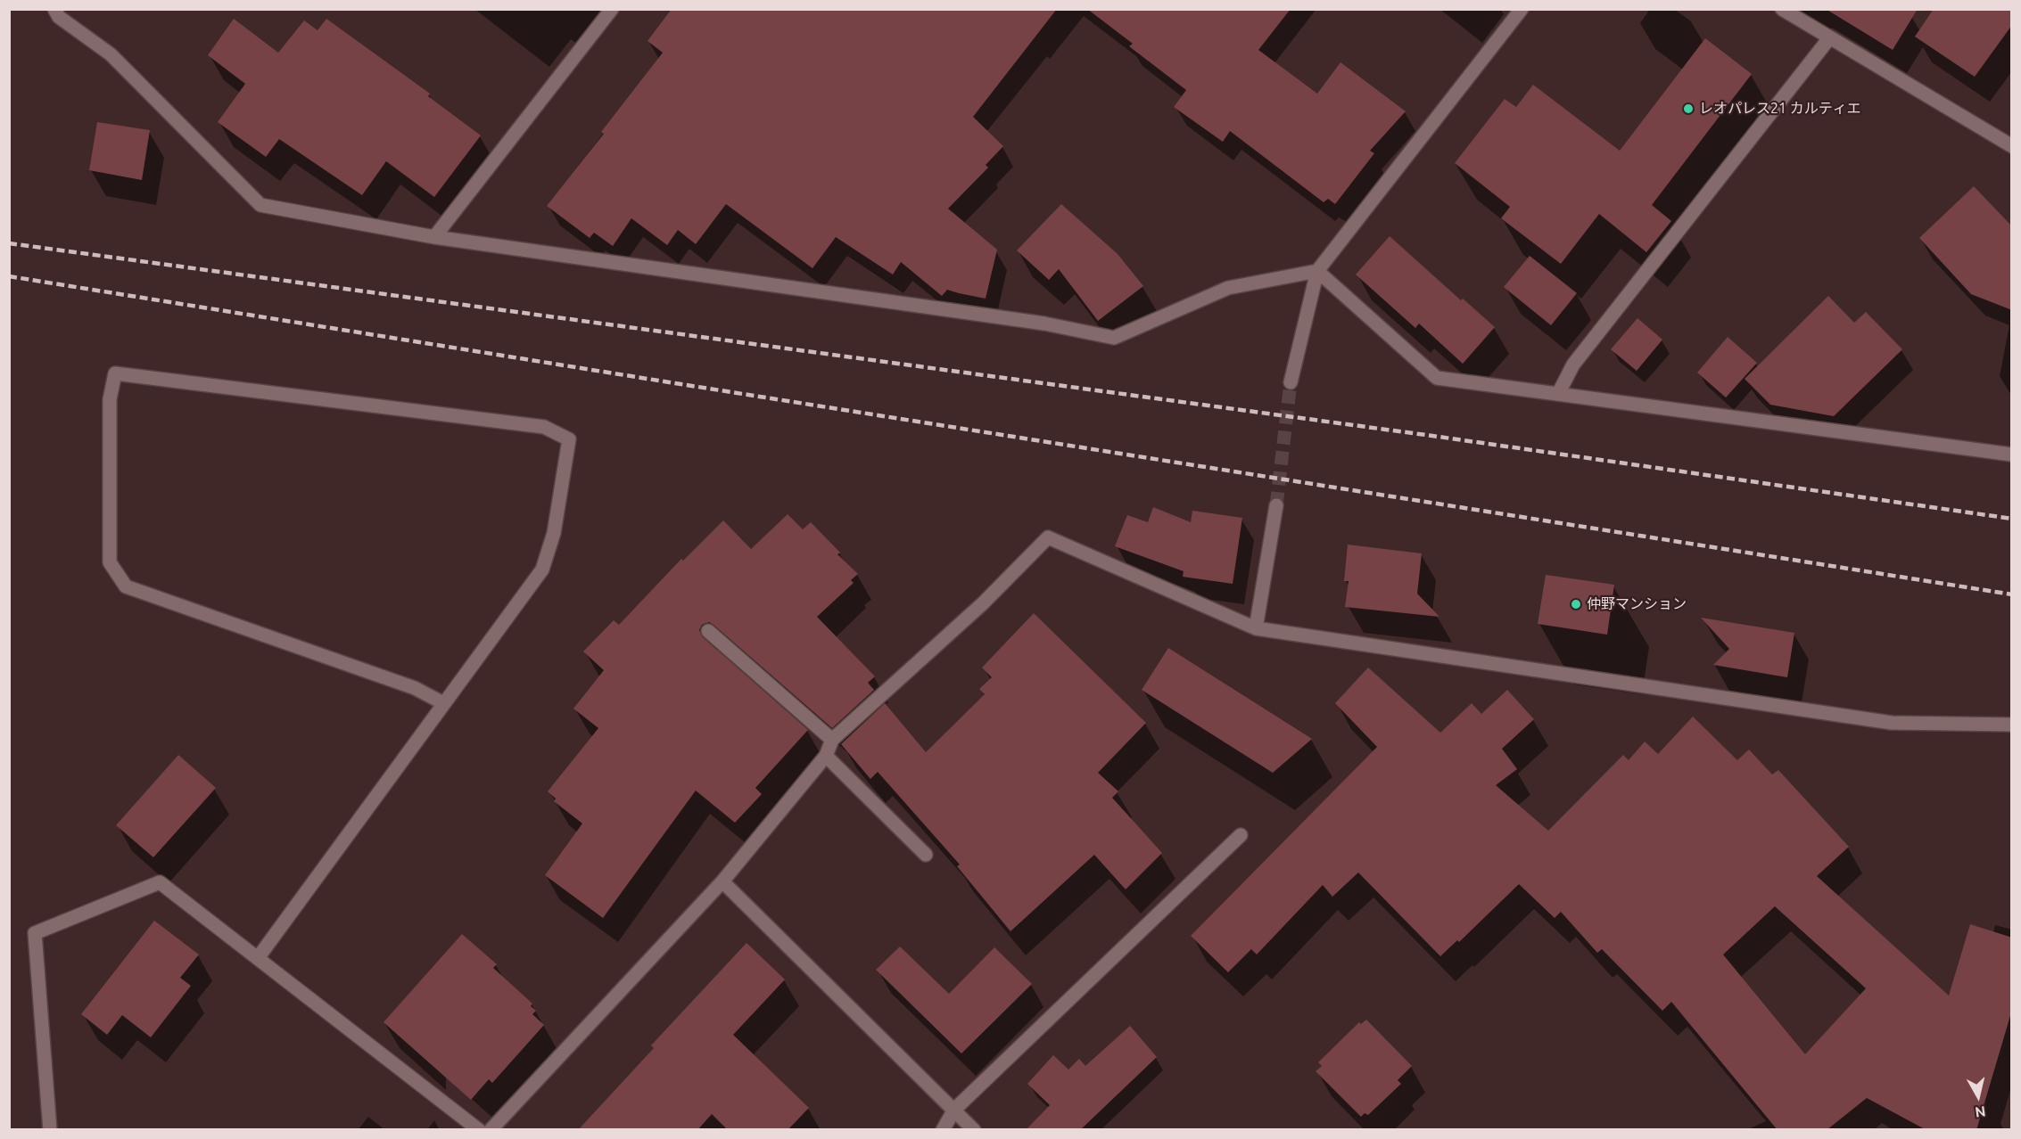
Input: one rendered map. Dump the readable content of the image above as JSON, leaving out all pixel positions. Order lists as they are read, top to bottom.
{
  "places": ["レオパレス21 カルティエ", "仲野マンション"],
  "north": "bottom"
}
